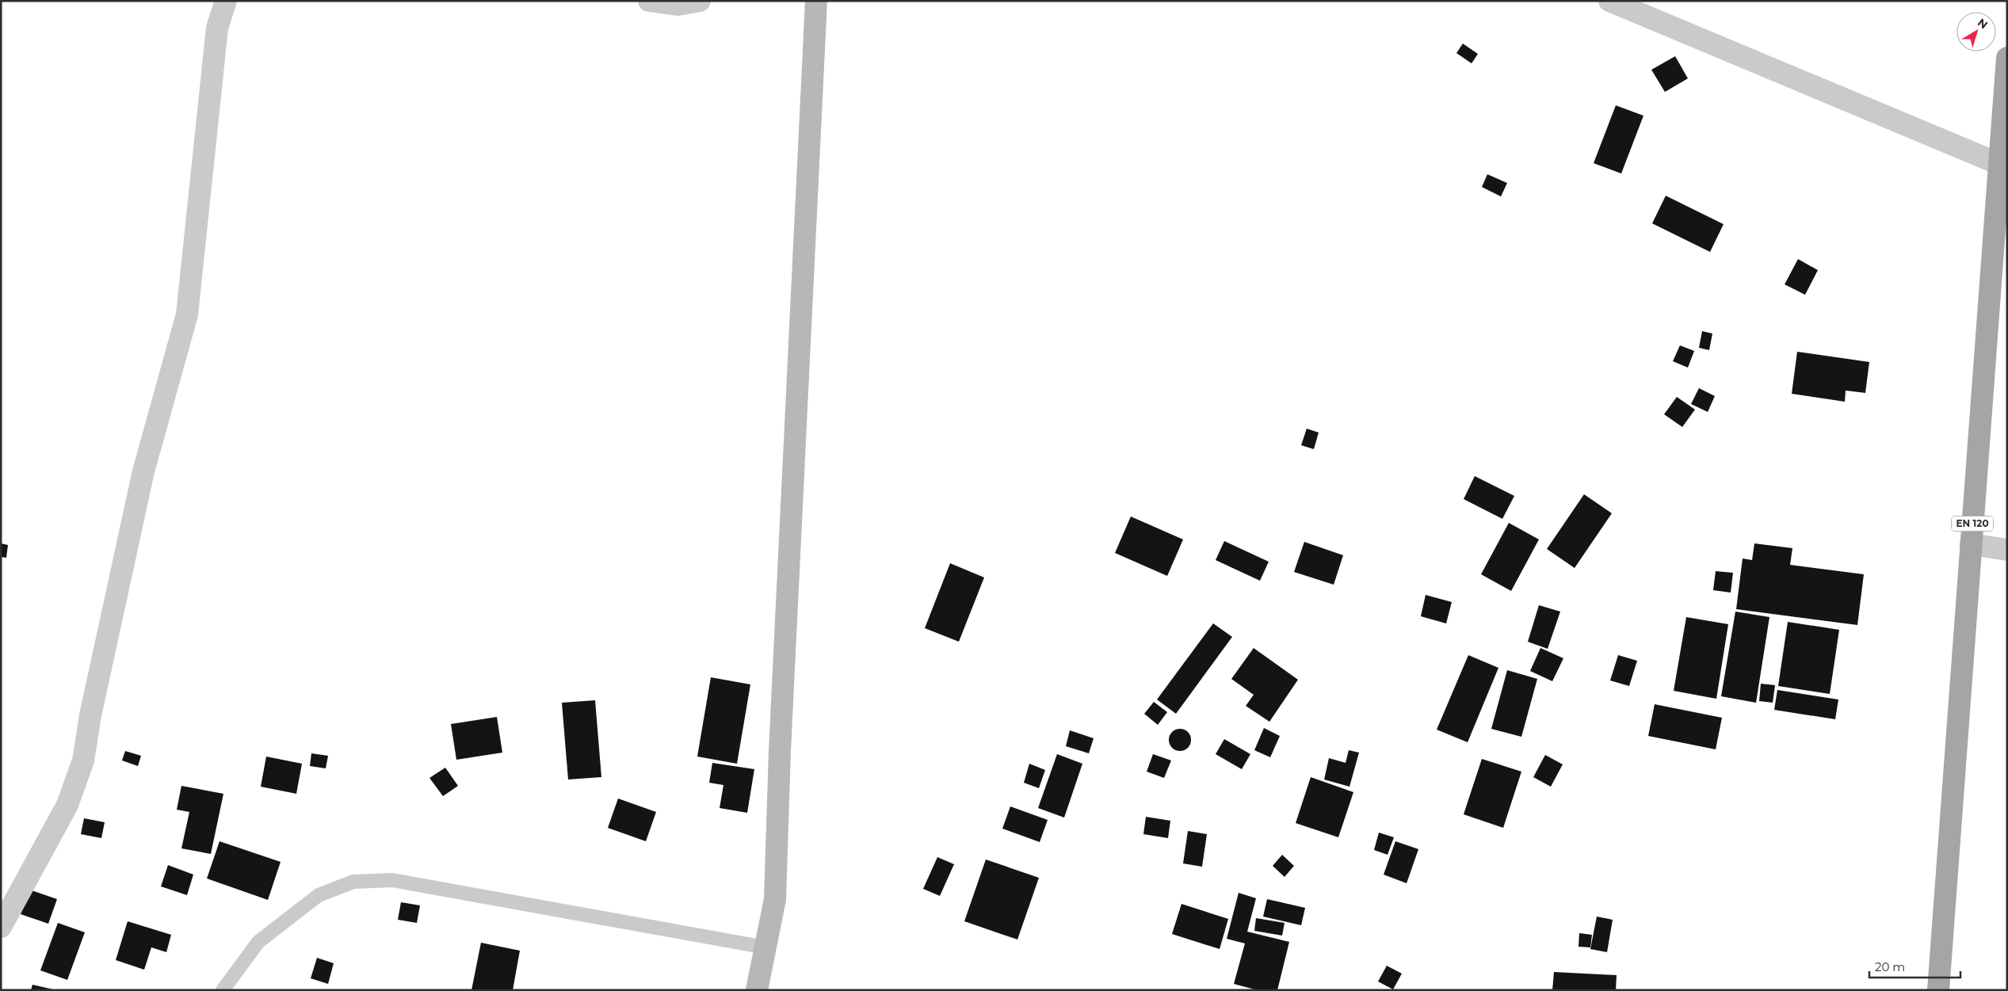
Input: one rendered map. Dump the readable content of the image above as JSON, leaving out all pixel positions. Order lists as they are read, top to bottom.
{
  "streets": {
    "main road": ["EN 120"]
  },
  "scale_bar": "20 m",
  "north": "top right"
}
